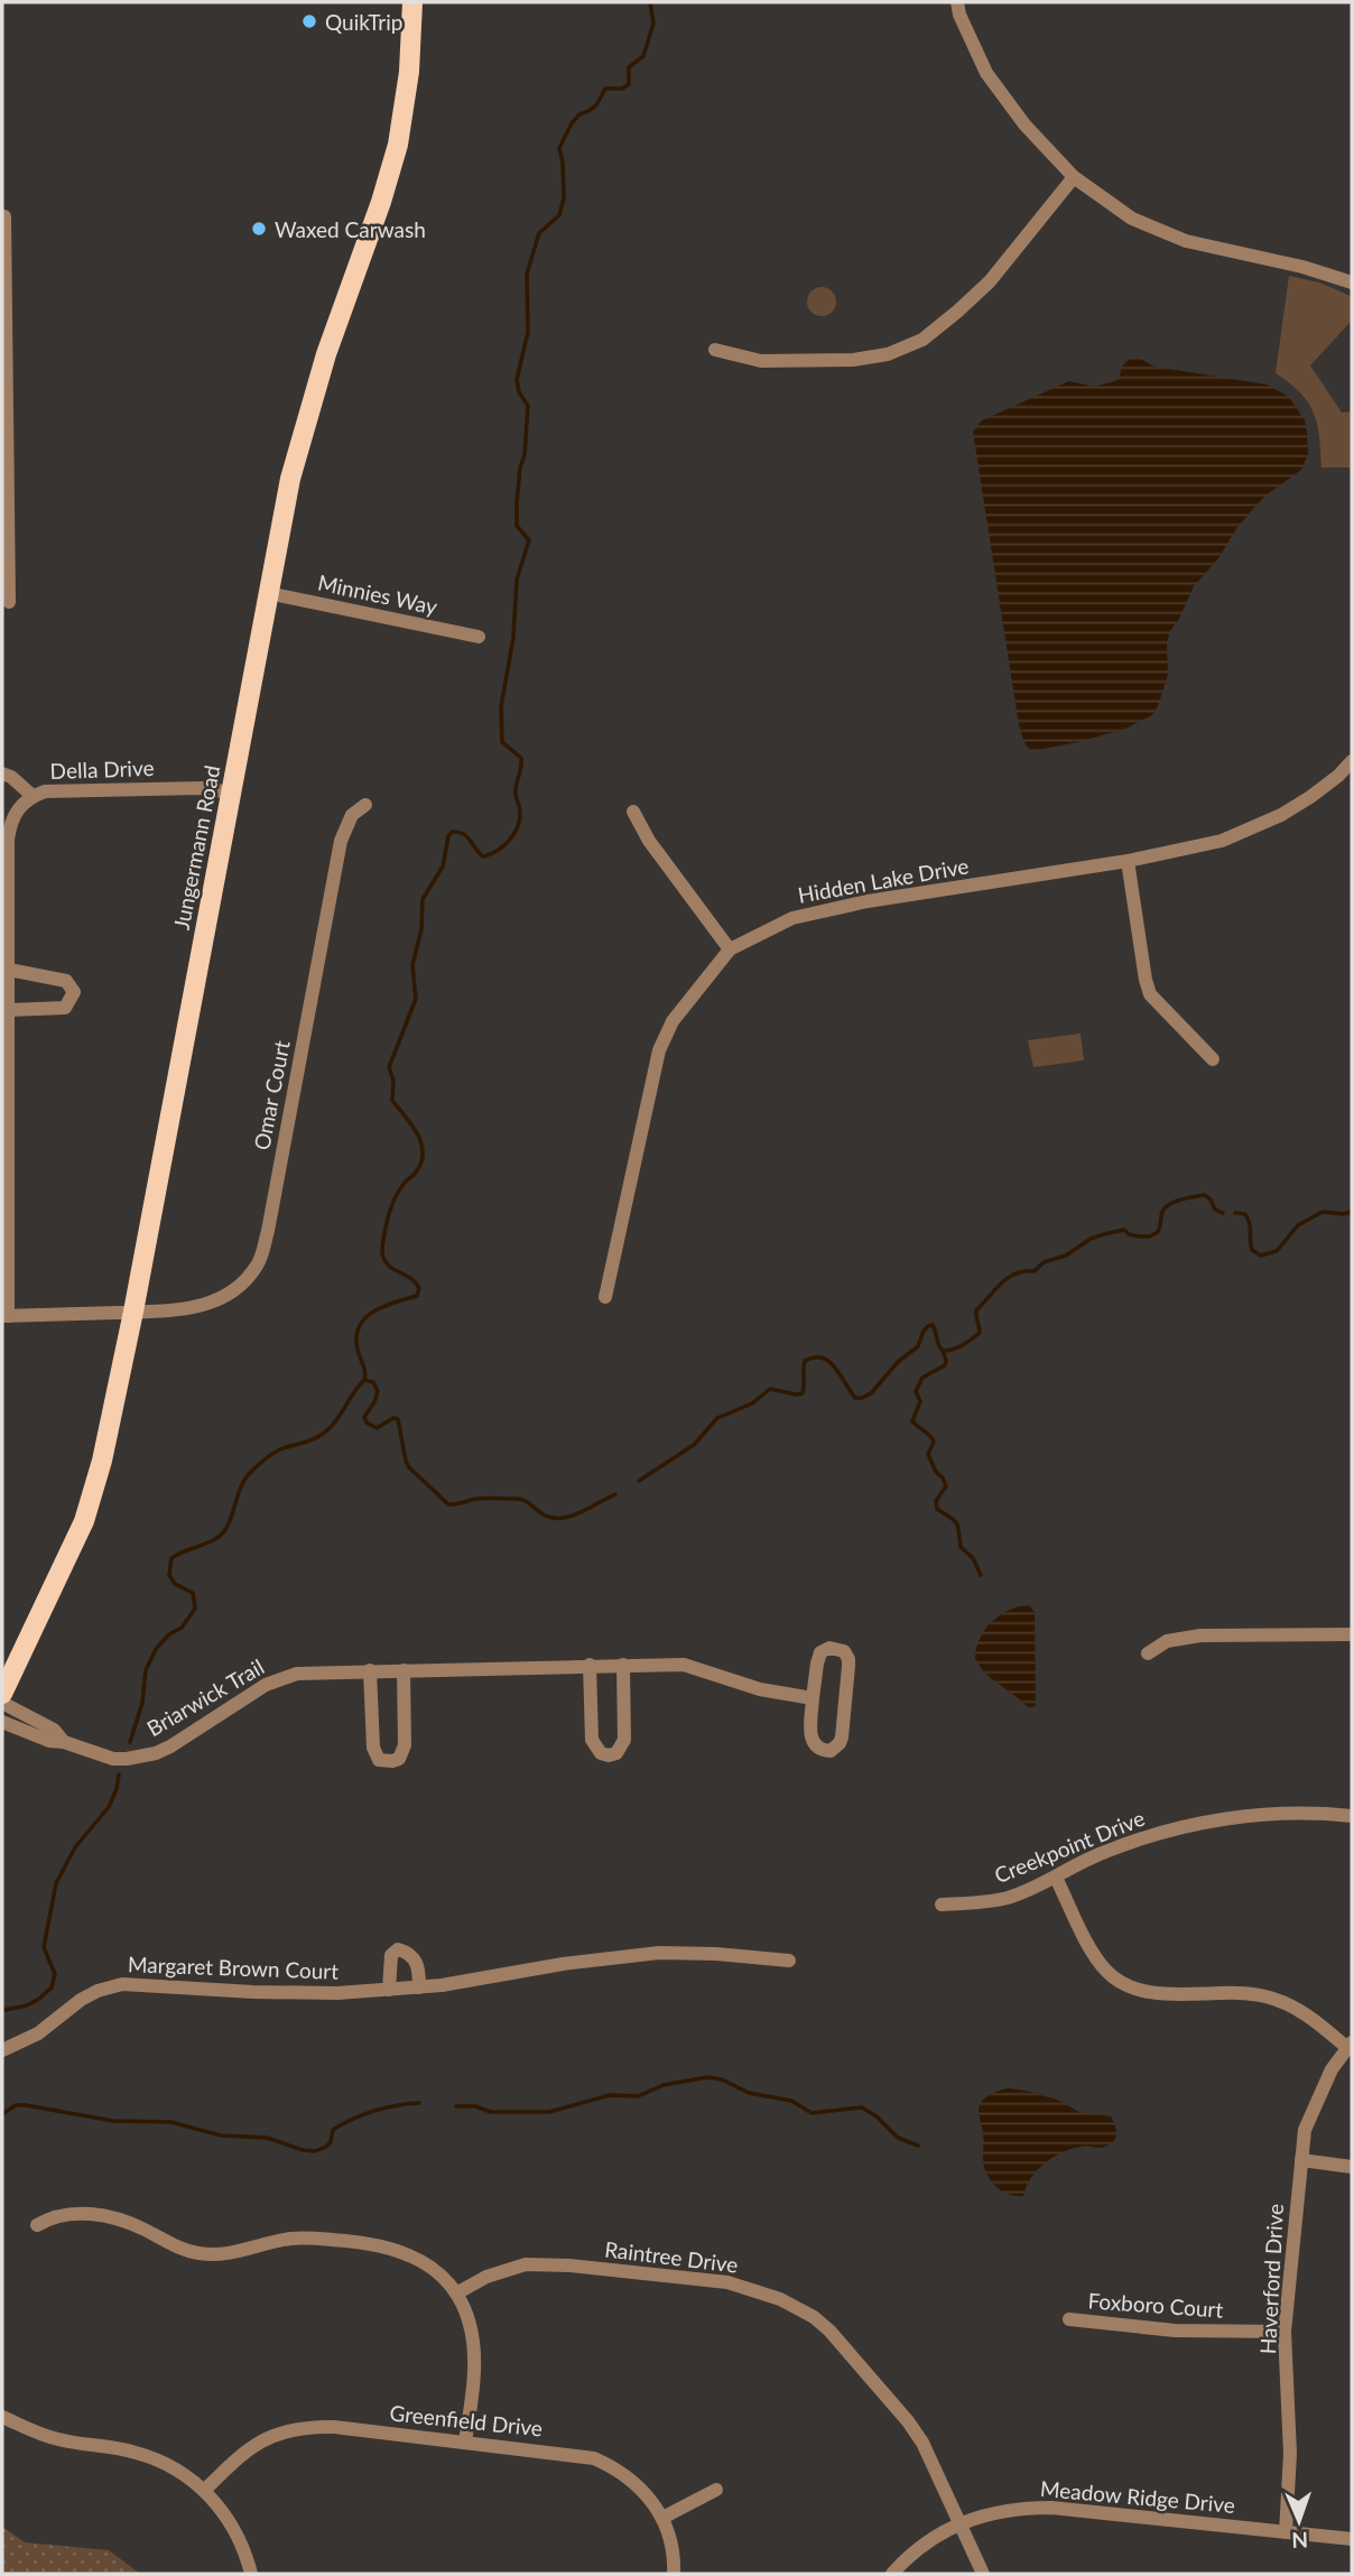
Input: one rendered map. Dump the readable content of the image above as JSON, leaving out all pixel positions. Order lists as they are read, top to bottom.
{
  "streets": {
    "main road": ["Jungermann Road"],
    "street": [
      "Minnies Way",
      "Della Drive",
      "Hidden Lake Drive",
      "Omar Court",
      "Briarwick Trail",
      "Creekpoint Drive",
      "Margaret Brown Court",
      "Raintree Drive",
      "Haverford Drive",
      "Foxboro Court",
      "Greenfield Drive",
      "Meadow Ridge Drive"
    ]
  },
  "crossings": [
    ["Minnies Way", "Jungermann Road"],
    ["Della Drive", "Jungermann Road"],
    ["Della Drive", "Omar Court"],
    ["Jungermann Road", "Omar Court"],
    ["Raintree Drive", "Meadow Ridge Drive"],
    ["Haverford Drive", "Foxboro Court"],
    ["Haverford Drive", "Meadow Ridge Drive"]
  ],
  "places": ["QuikTrip", "Waxed Carwash"],
  "north": "bottom"
}
